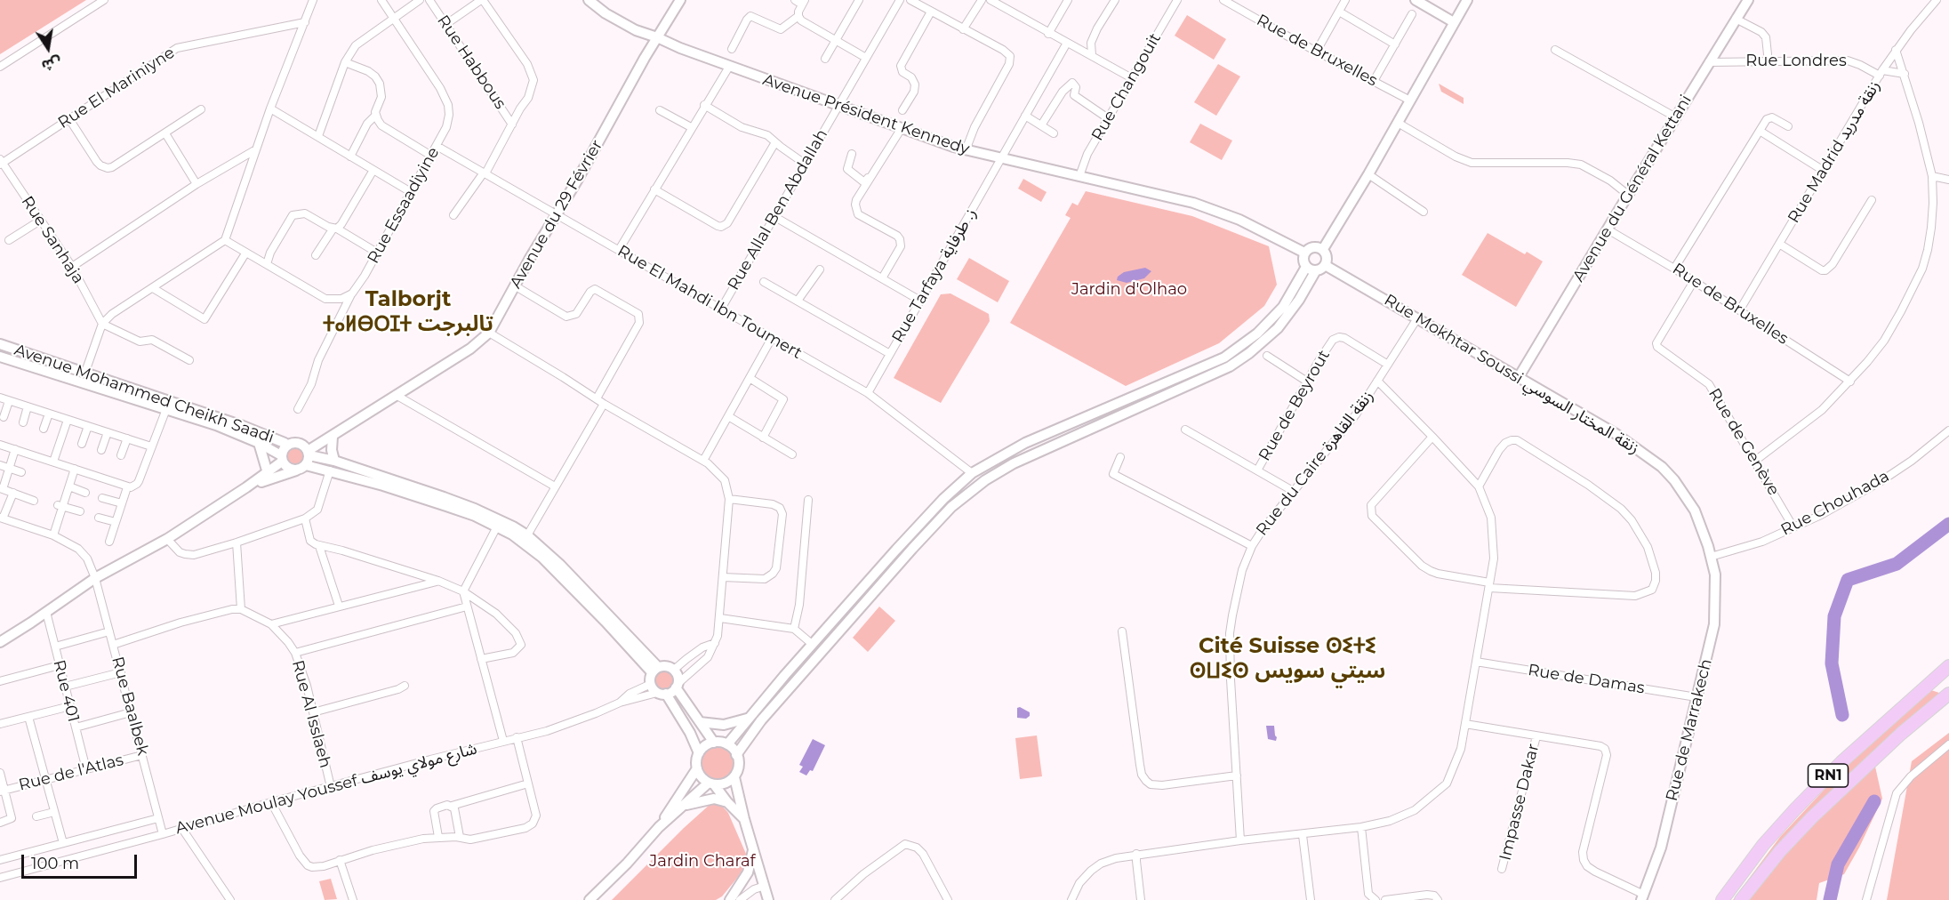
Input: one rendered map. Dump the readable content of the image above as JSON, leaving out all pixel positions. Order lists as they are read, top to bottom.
{
  "streets": {
    "highway": ["RN1"],
    "street": [
      "Rue de Bruxelles",
      "Rue Londres",
      "Rue Habbous",
      "Rue Changouit",
      "Rue El Mariniyne",
      "Avenue Président Kennedy",
      "Rue Madrid زنقة مدريد",
      "Avenue du Général Kettani",
      "Rue Essaadiyine",
      "Rue Allal Ben Abdallah",
      "Avenue du 29 Février",
      "Rue Sanhaja",
      "Rue Tarfaya ز. طرفاية",
      "Rue El Mahdi Ibn Toumert",
      "Rue Mokhtar Soussi زنقة المختار السوسي",
      "Avenue Mohammed Cheikh Saadi",
      "Rue de Beyrout",
      "Rue de Genève",
      "Rue du Caire زنقة القاهرة",
      "Rue Chouhada",
      "Rue de Damas",
      "Rue 401",
      "Rue Baalbek",
      "Rue Al Isslaeh",
      "Rue de Marrakech",
      "Rue de l'Atlas",
      "Avenue Moulay Youssef شارع مولاي يوسف",
      "Impasse Dakar"
    ]
  },
  "crossings": [
    ["Rue de Bruxelles", "Rue Madrid زنقة مدريد"],
    ["Rue de Bruxelles", "Avenue du Général Kettani"],
    ["Rue de Bruxelles", "Rue de Genève"],
    ["Rue Londres", "Rue Madrid زنقة مدريد"],
    ["Rue Londres", "Avenue du Général Kettani"],
    ["Rue Changouit", "Avenue Président Kennedy"],
    ["Rue El Mariniyne", "Rue Sanhaja"],
    ["Avenue Président Kennedy", "Rue Allal Ben Abdallah"],
    ["Avenue Président Kennedy", "Avenue du 29 Février"],
    ["Avenue Président Kennedy", "Rue Tarfaya ز. طرفاية"],
    ["Avenue Président Kennedy", "Rue Mokhtar Soussi زنقة المختار السوسي"],
    ["Avenue du Général Kettani", "Rue Mokhtar Soussi زنقة المختار السوسي"],
    ["Rue Essaadiyine", "Rue El Mahdi Ibn Toumert"],
    ["Rue Allal Ben Abdallah", "Rue El Mahdi Ibn Toumert"],
    ["Avenue du 29 Février", "Rue El Mahdi Ibn Toumert"],
    ["Avenue du 29 Février", "Avenue Mohammed Cheikh Saadi"],
    ["Rue Tarfaya ز. طرفاية", "Rue El Mahdi Ibn Toumert"],
    ["Rue Mokhtar Soussi زنقة المختار السوسي", "Rue du Caire زنقة القاهرة"],
    ["Rue Mokhtar Soussi زنقة المختار السوسي", "Rue Chouhada"],
    ["Rue Mokhtar Soussi زنقة المختار السوسي", "Rue de Marrakech"],
    ["Rue de Beyrout", "Rue du Caire زنقة القاهرة"],
    ["Rue de Genève", "Rue Chouhada"],
    ["Rue Chouhada", "Rue de Marrakech"],
    ["Rue de Damas", "Rue de Marrakech"],
    ["Rue 401", "Rue de l'Atlas"],
    ["Rue Baalbek", "Rue de l'Atlas"],
    ["Rue Baalbek", "Avenue Moulay Youssef شارع مولاي يوسف"],
    ["Rue Al Isslaeh", "Avenue Moulay Youssef شارع مولاي يوسف"]
  ],
  "districts": ["Talborjt ⵜⴰⵍⴱⵔⵊⵜ تالبرجت", "Cité Suisse ⵙⵉⵜⵉ ⵙⵡⵉⵙ سيتي سويس"],
  "parks": ["Jardin d'Olhao", "Jardin Charaf"],
  "scale_bar": "100 m",
  "north": "bottom"
}
